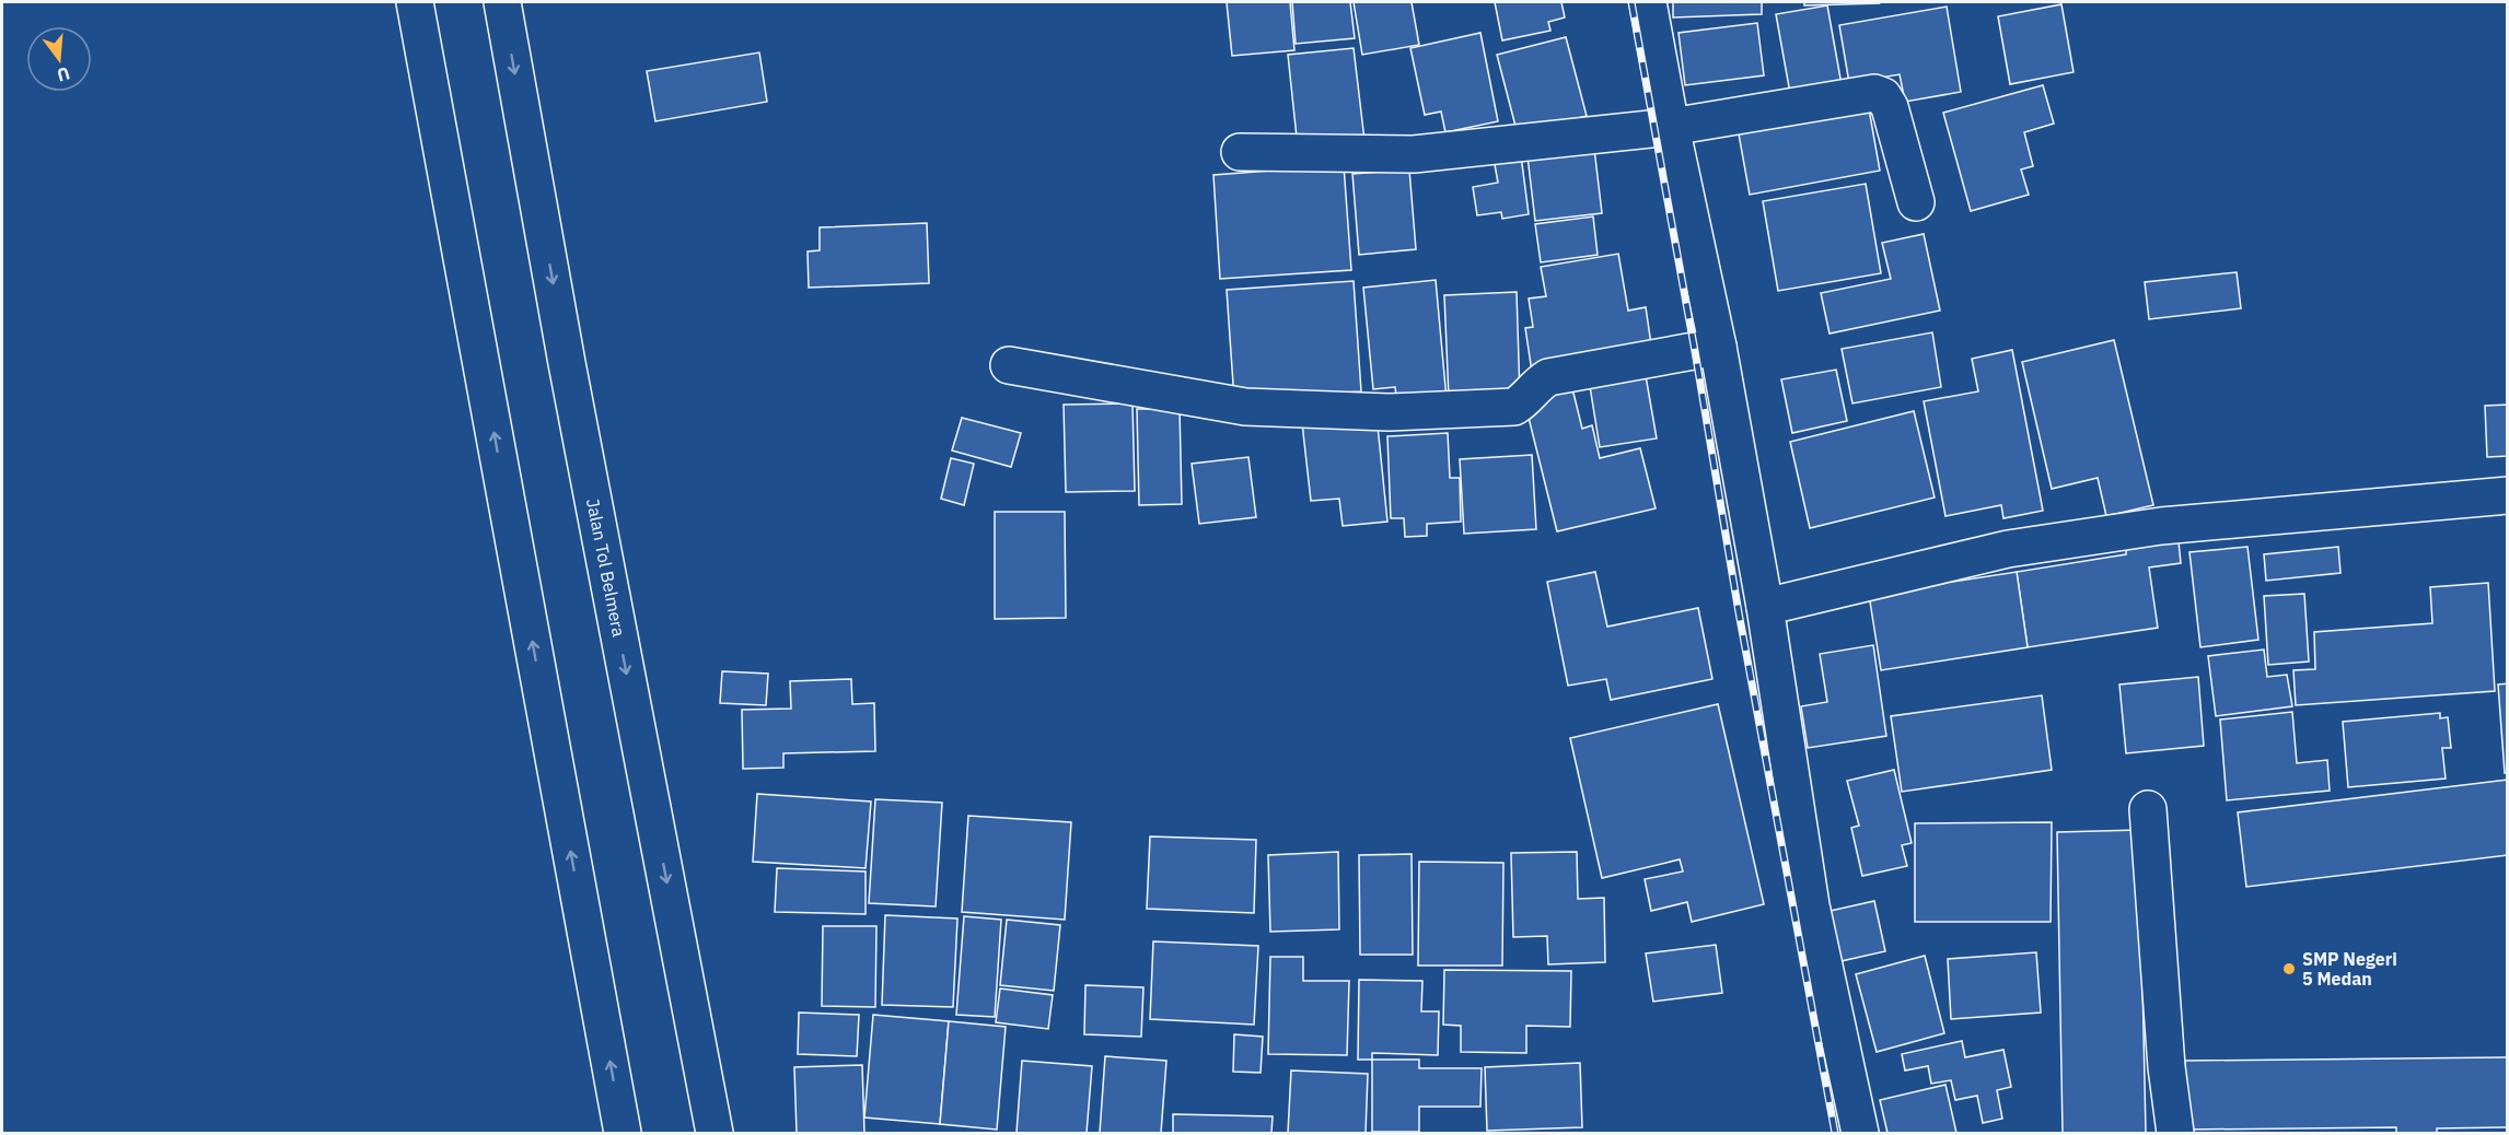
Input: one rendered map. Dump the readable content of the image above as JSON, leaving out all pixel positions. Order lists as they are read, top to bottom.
{
  "streets": {
    "main road": ["Jalan Tol Belmera"]
  },
  "places": ["SMP Negeri 5 Medan"],
  "north": "bottom"
}
